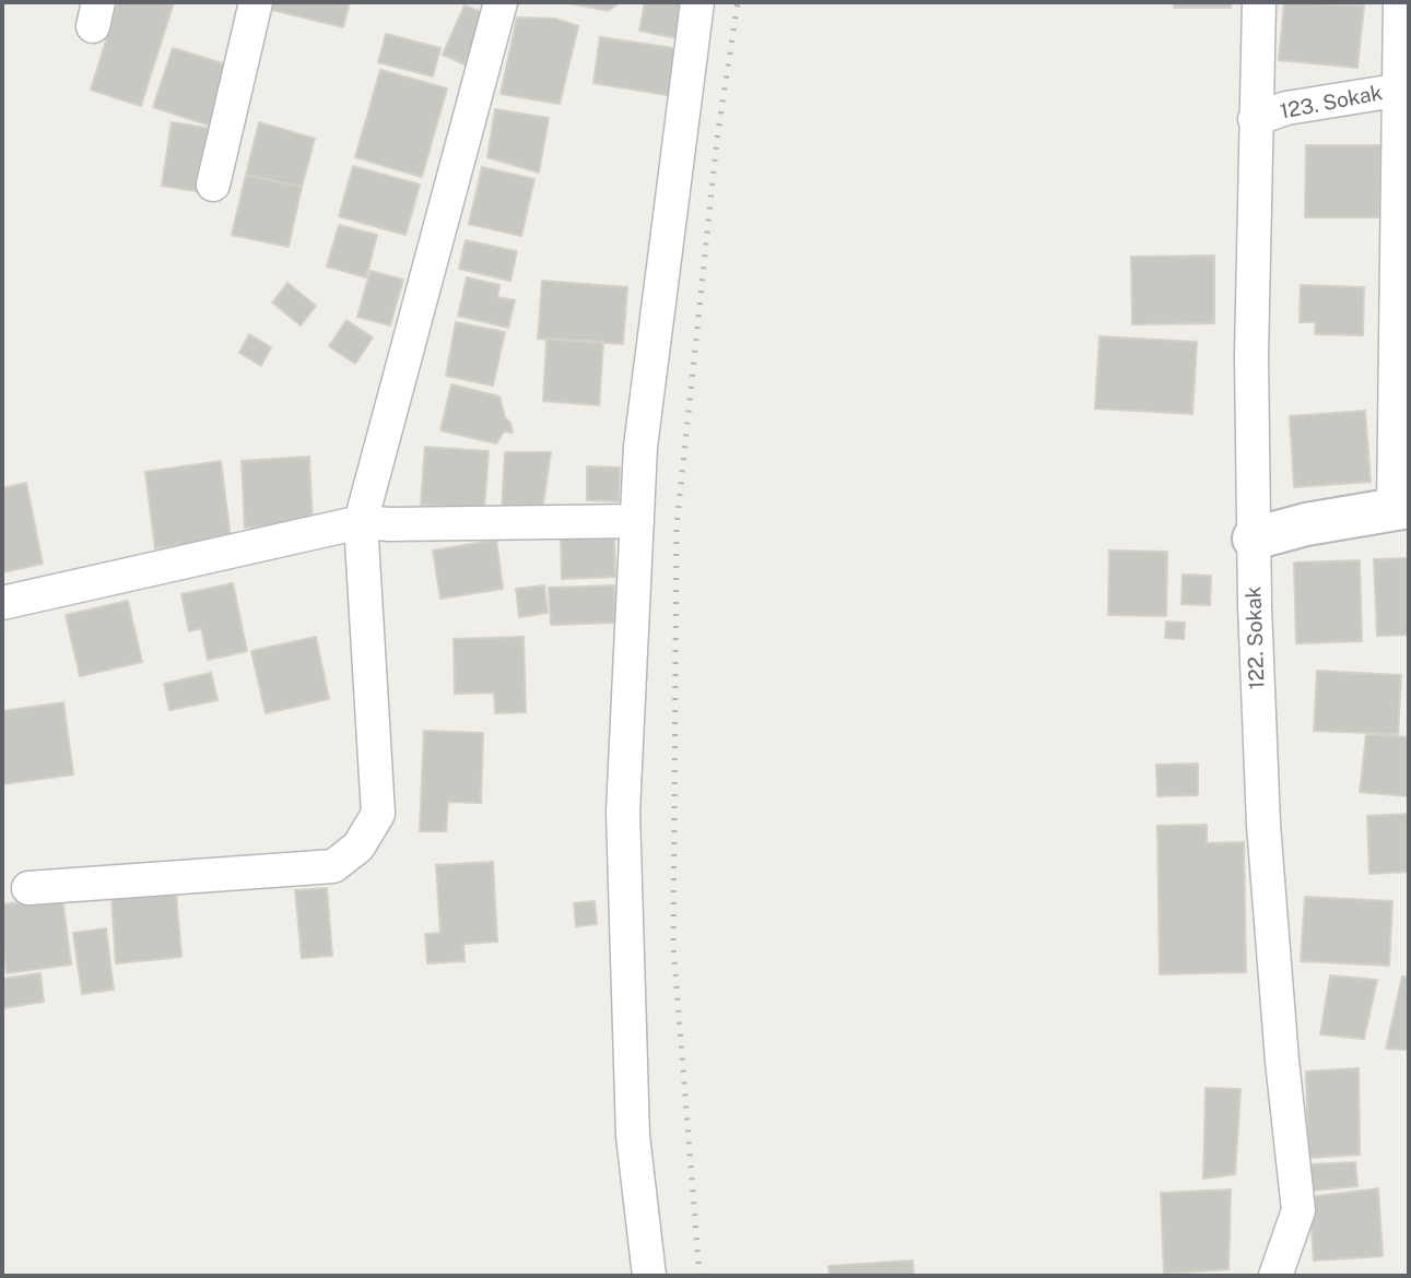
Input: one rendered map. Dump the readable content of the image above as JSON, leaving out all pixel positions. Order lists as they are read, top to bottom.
{
  "streets": {
    "street": ["123. Sokak", "122. Sokak"]
  },
  "crossings": [
    ["123. Sokak", "122. Sokak"]
  ]
}
